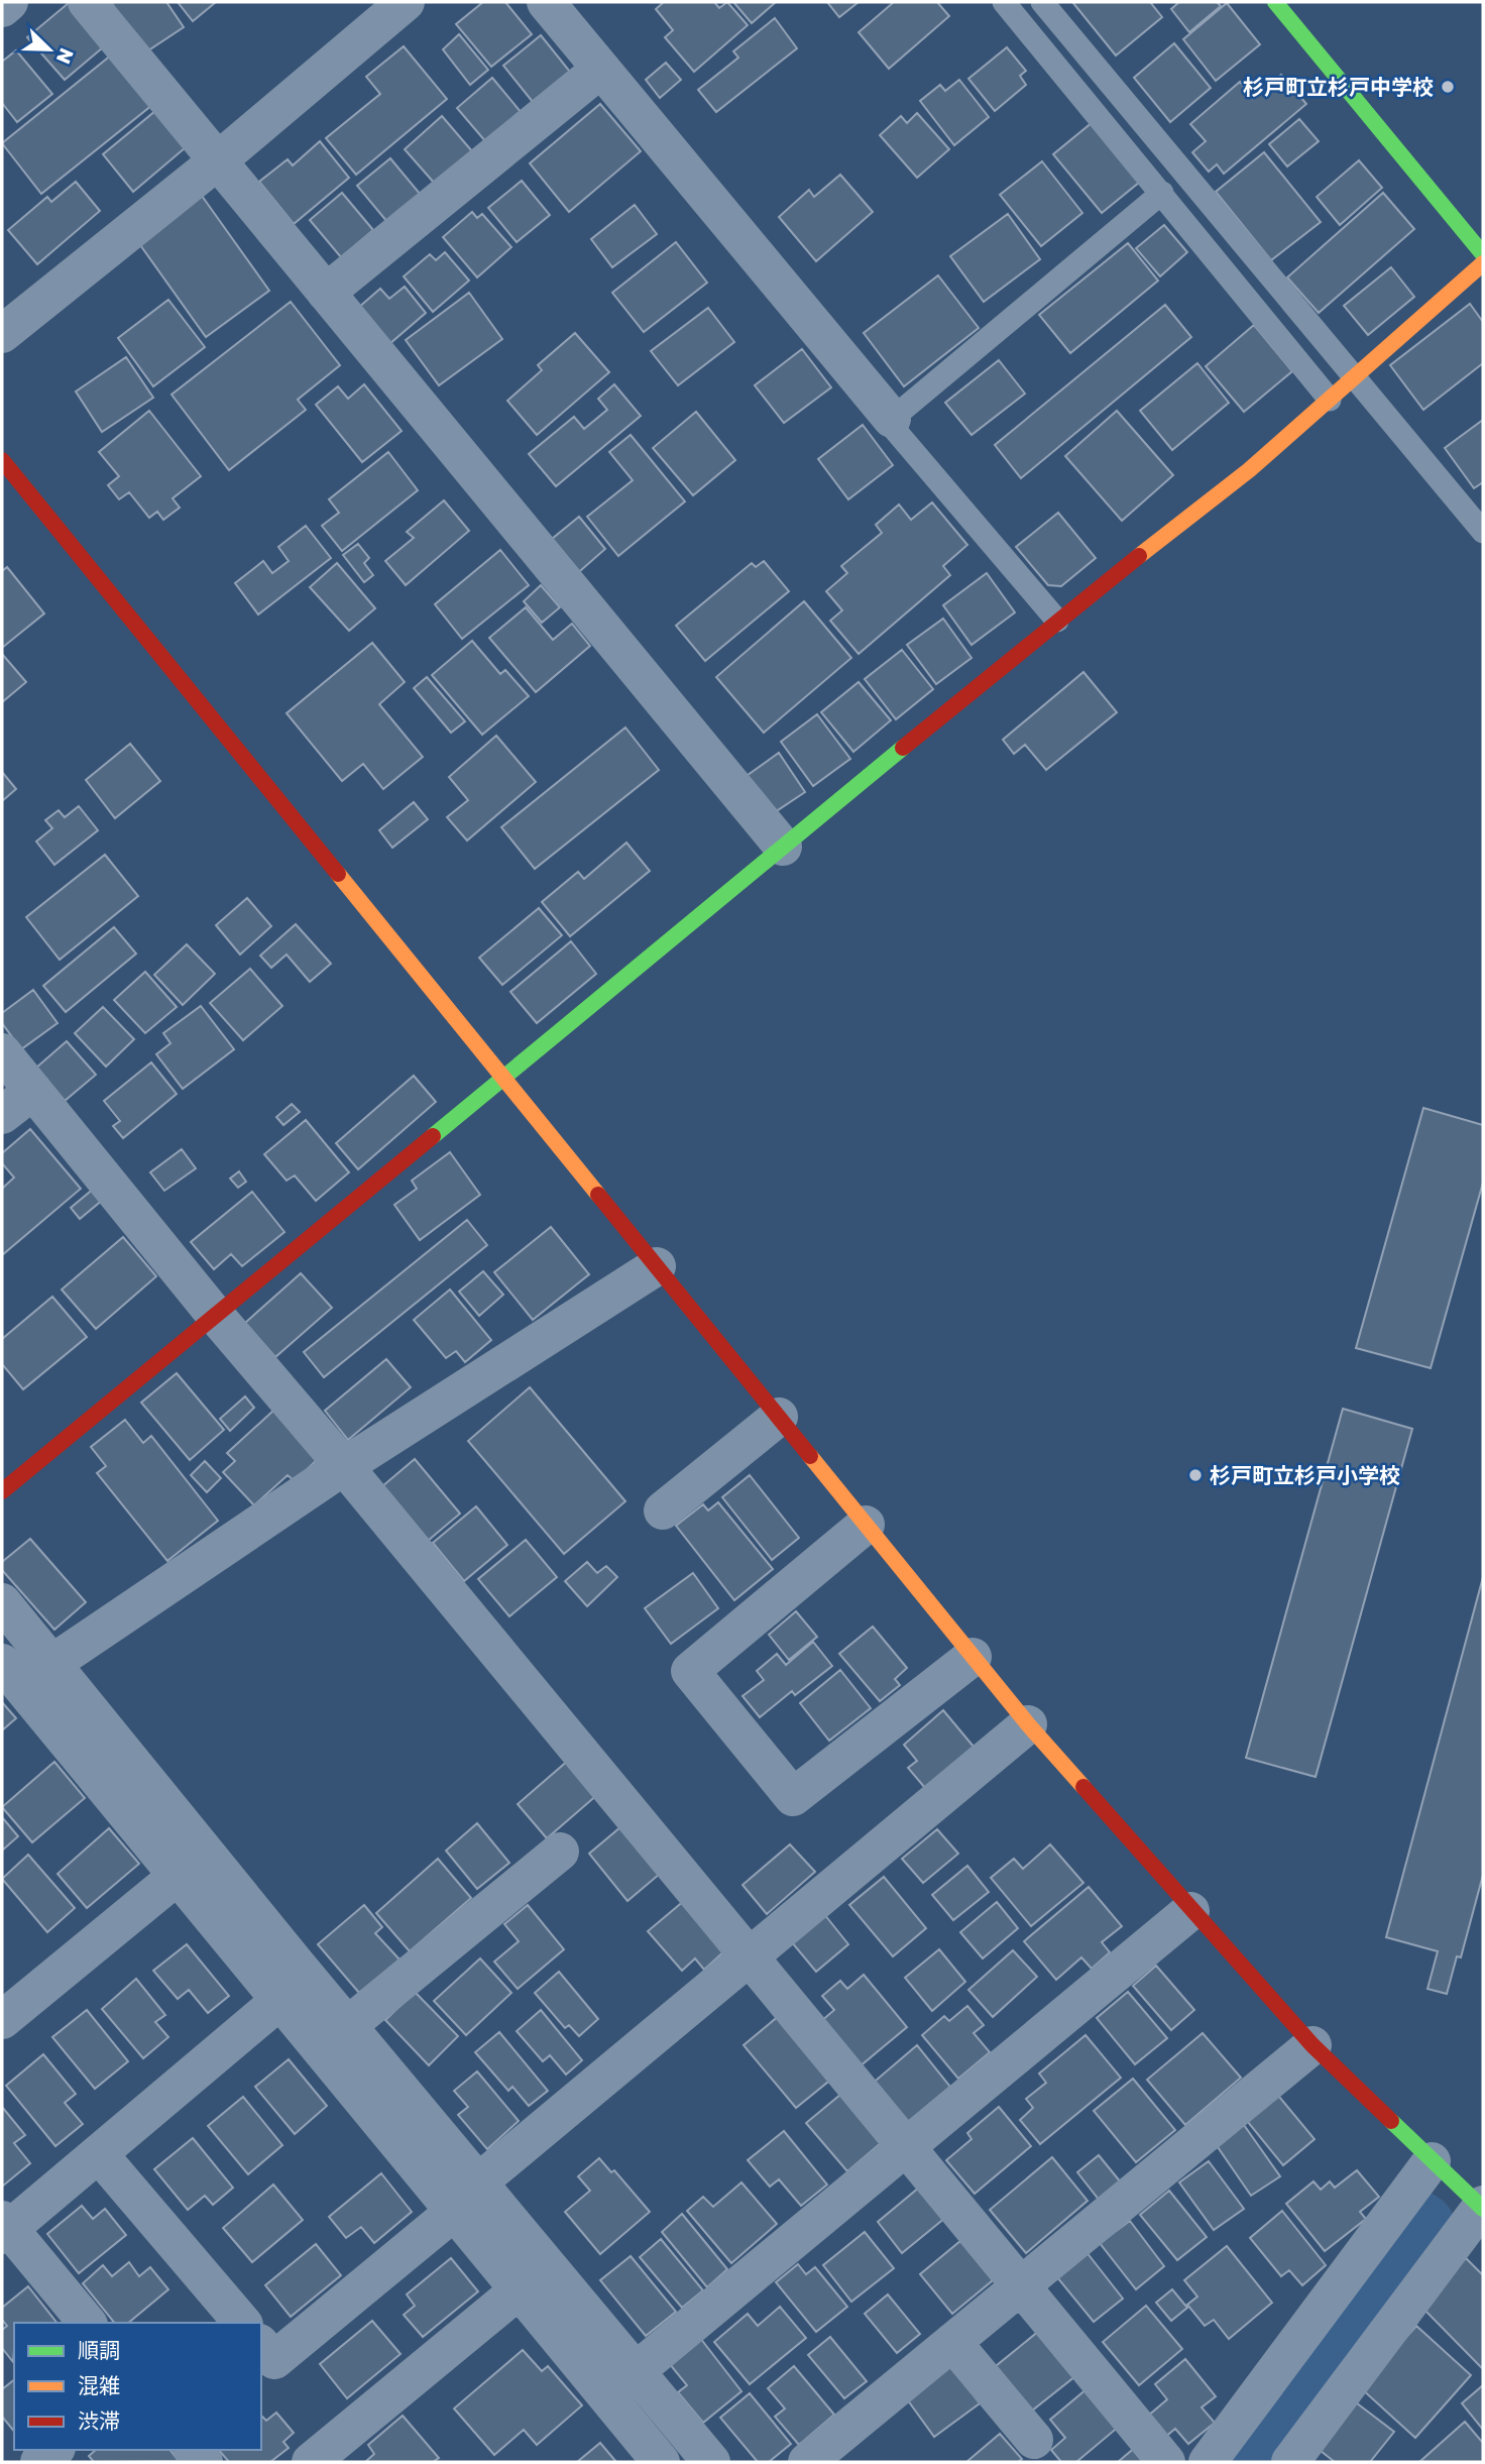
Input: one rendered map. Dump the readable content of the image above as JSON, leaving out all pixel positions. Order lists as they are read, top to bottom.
{
  "places": ["杉戸町立杉戸中学校", "杉戸町立杉戸小学校"],
  "legend": ["順調", "混雑", "渋滞"],
  "north": "bottom right"
}
